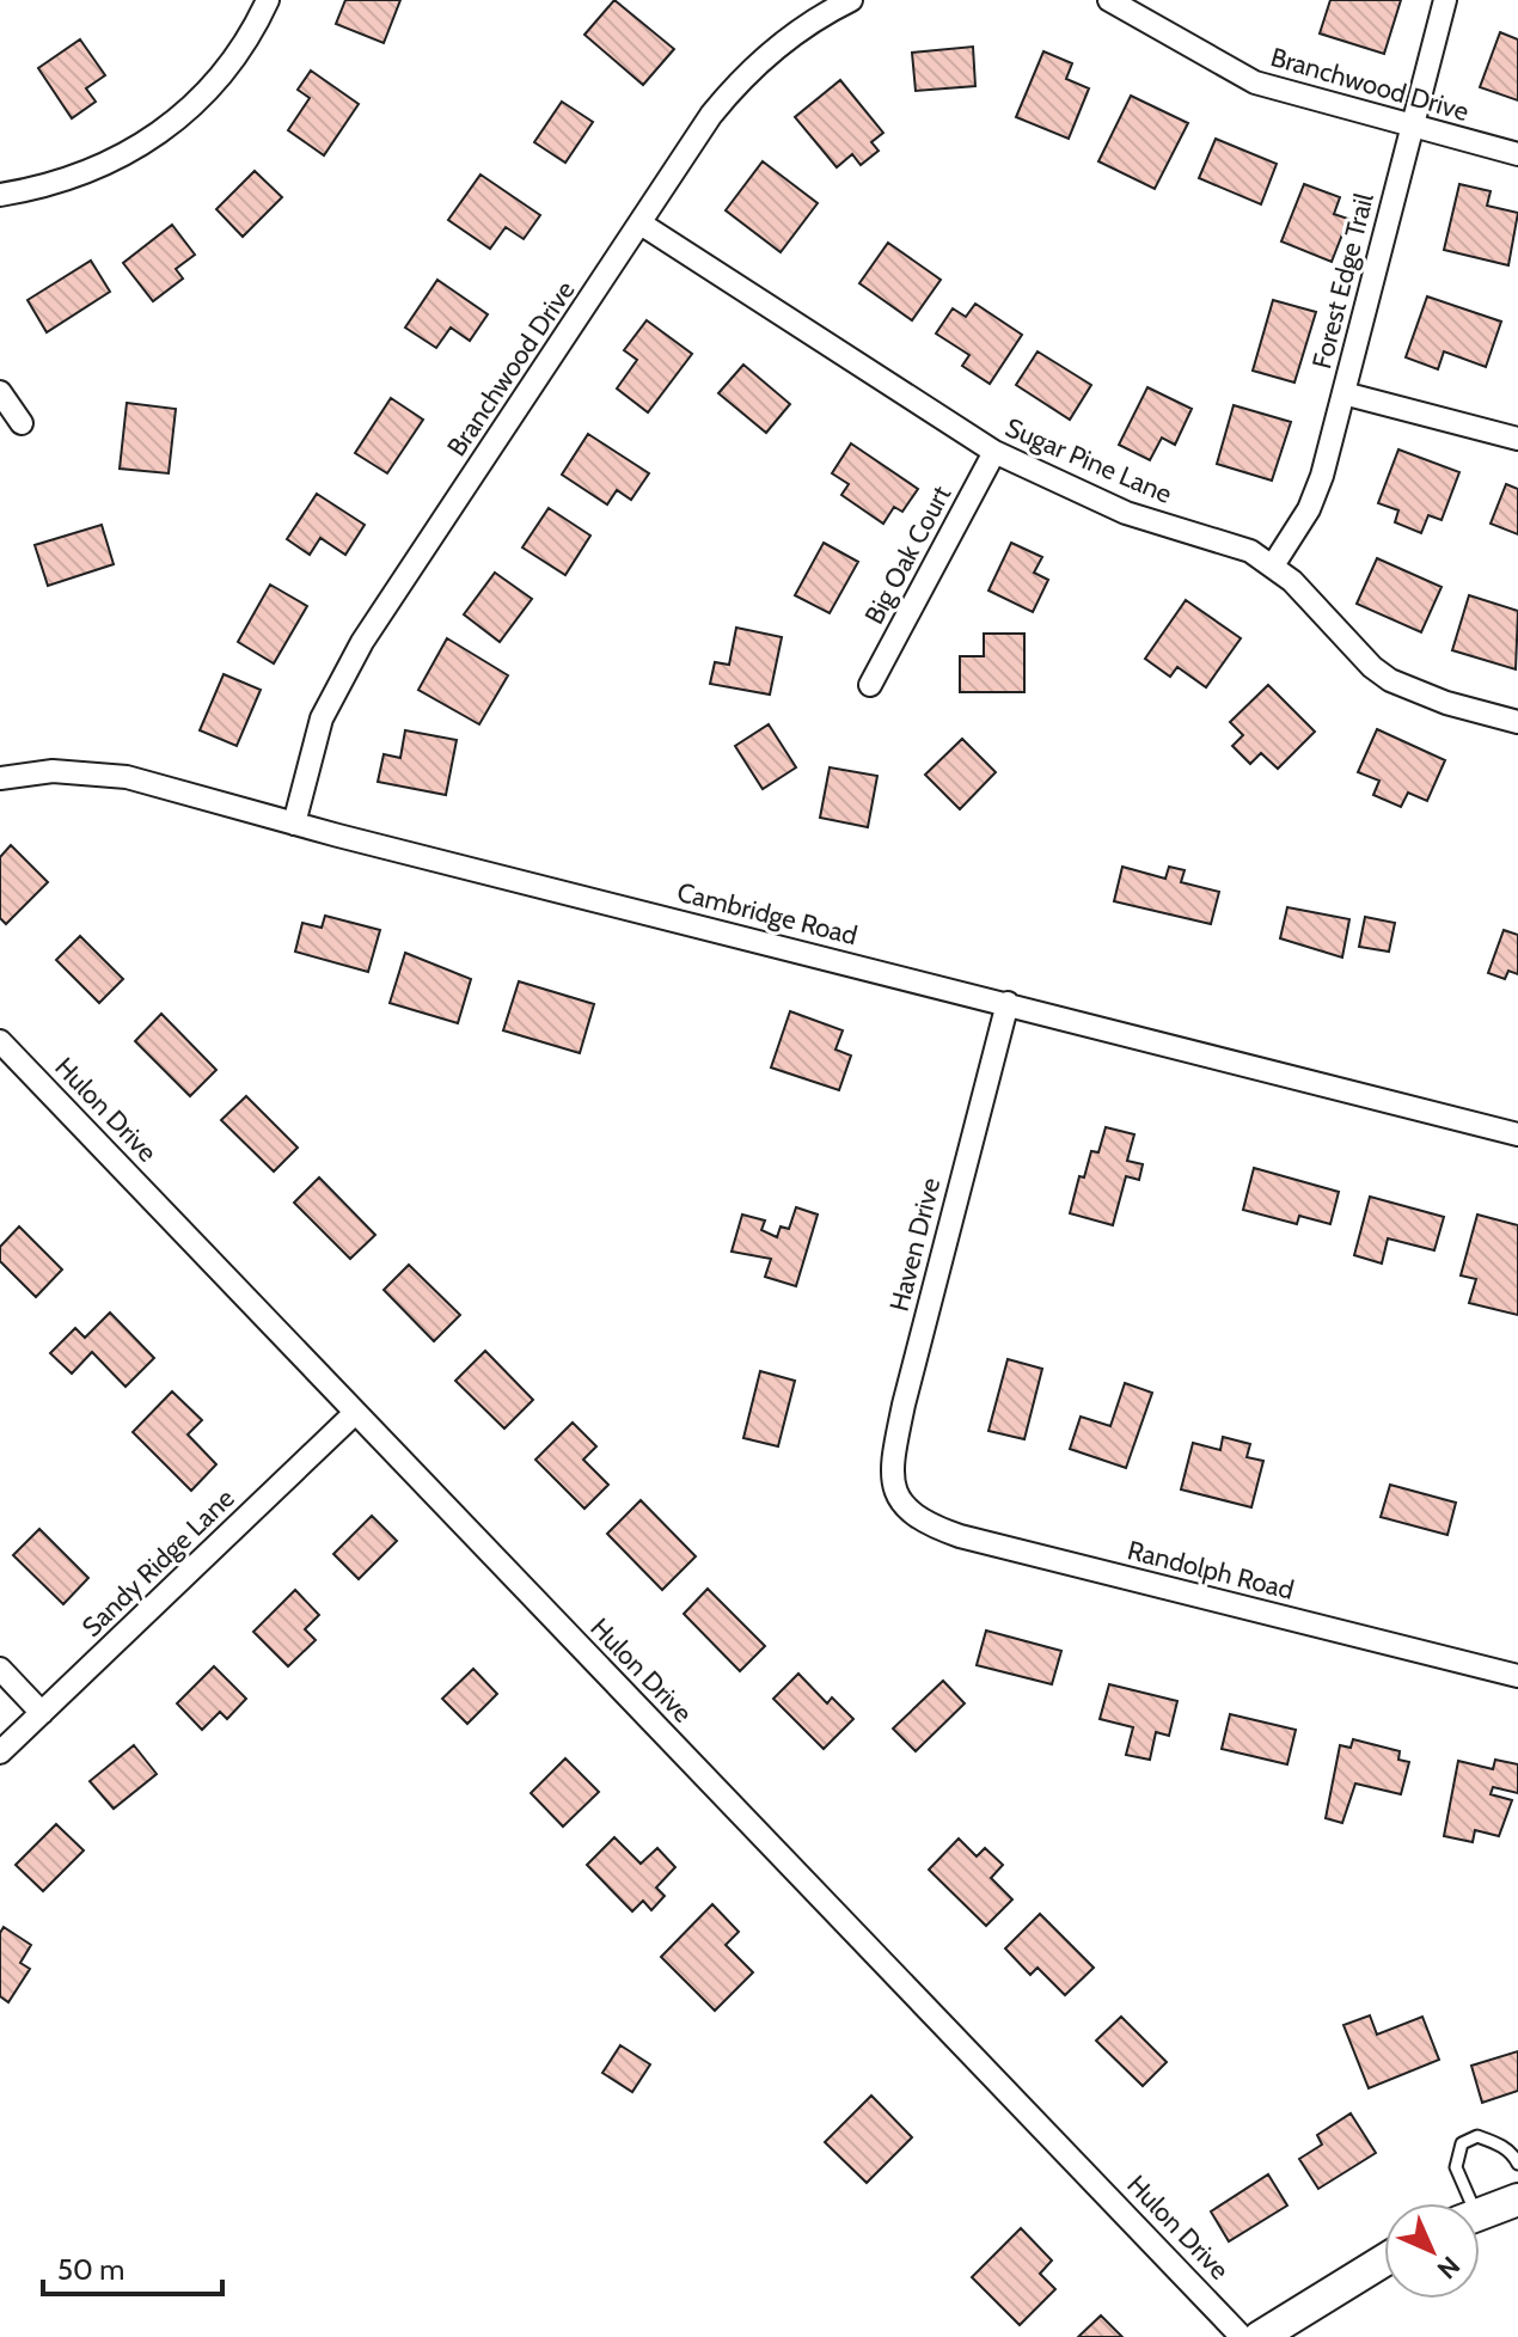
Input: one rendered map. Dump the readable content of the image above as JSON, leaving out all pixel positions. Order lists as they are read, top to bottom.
{
  "streets": {
    "street": [
      "Branchwood Drive",
      "Forest Edge Trail",
      "Sugar Pine Lane",
      "Big Oak Court",
      "Cambridge Road",
      "Hulon Drive",
      "Haven Drive",
      "Sandy Ridge Lane",
      "Randolph Road"
    ]
  },
  "crossings": [
    ["Branchwood Drive", "Forest Edge Trail"],
    ["Branchwood Drive", "Sugar Pine Lane"],
    ["Branchwood Drive", "Cambridge Road"],
    ["Forest Edge Trail", "Sugar Pine Lane"],
    ["Sugar Pine Lane", "Big Oak Court"],
    ["Cambridge Road", "Haven Drive"],
    ["Hulon Drive", "Sandy Ridge Lane"],
    ["Haven Drive", "Randolph Road"]
  ],
  "scale_bar": "50 m",
  "north": "bottom right"
}
